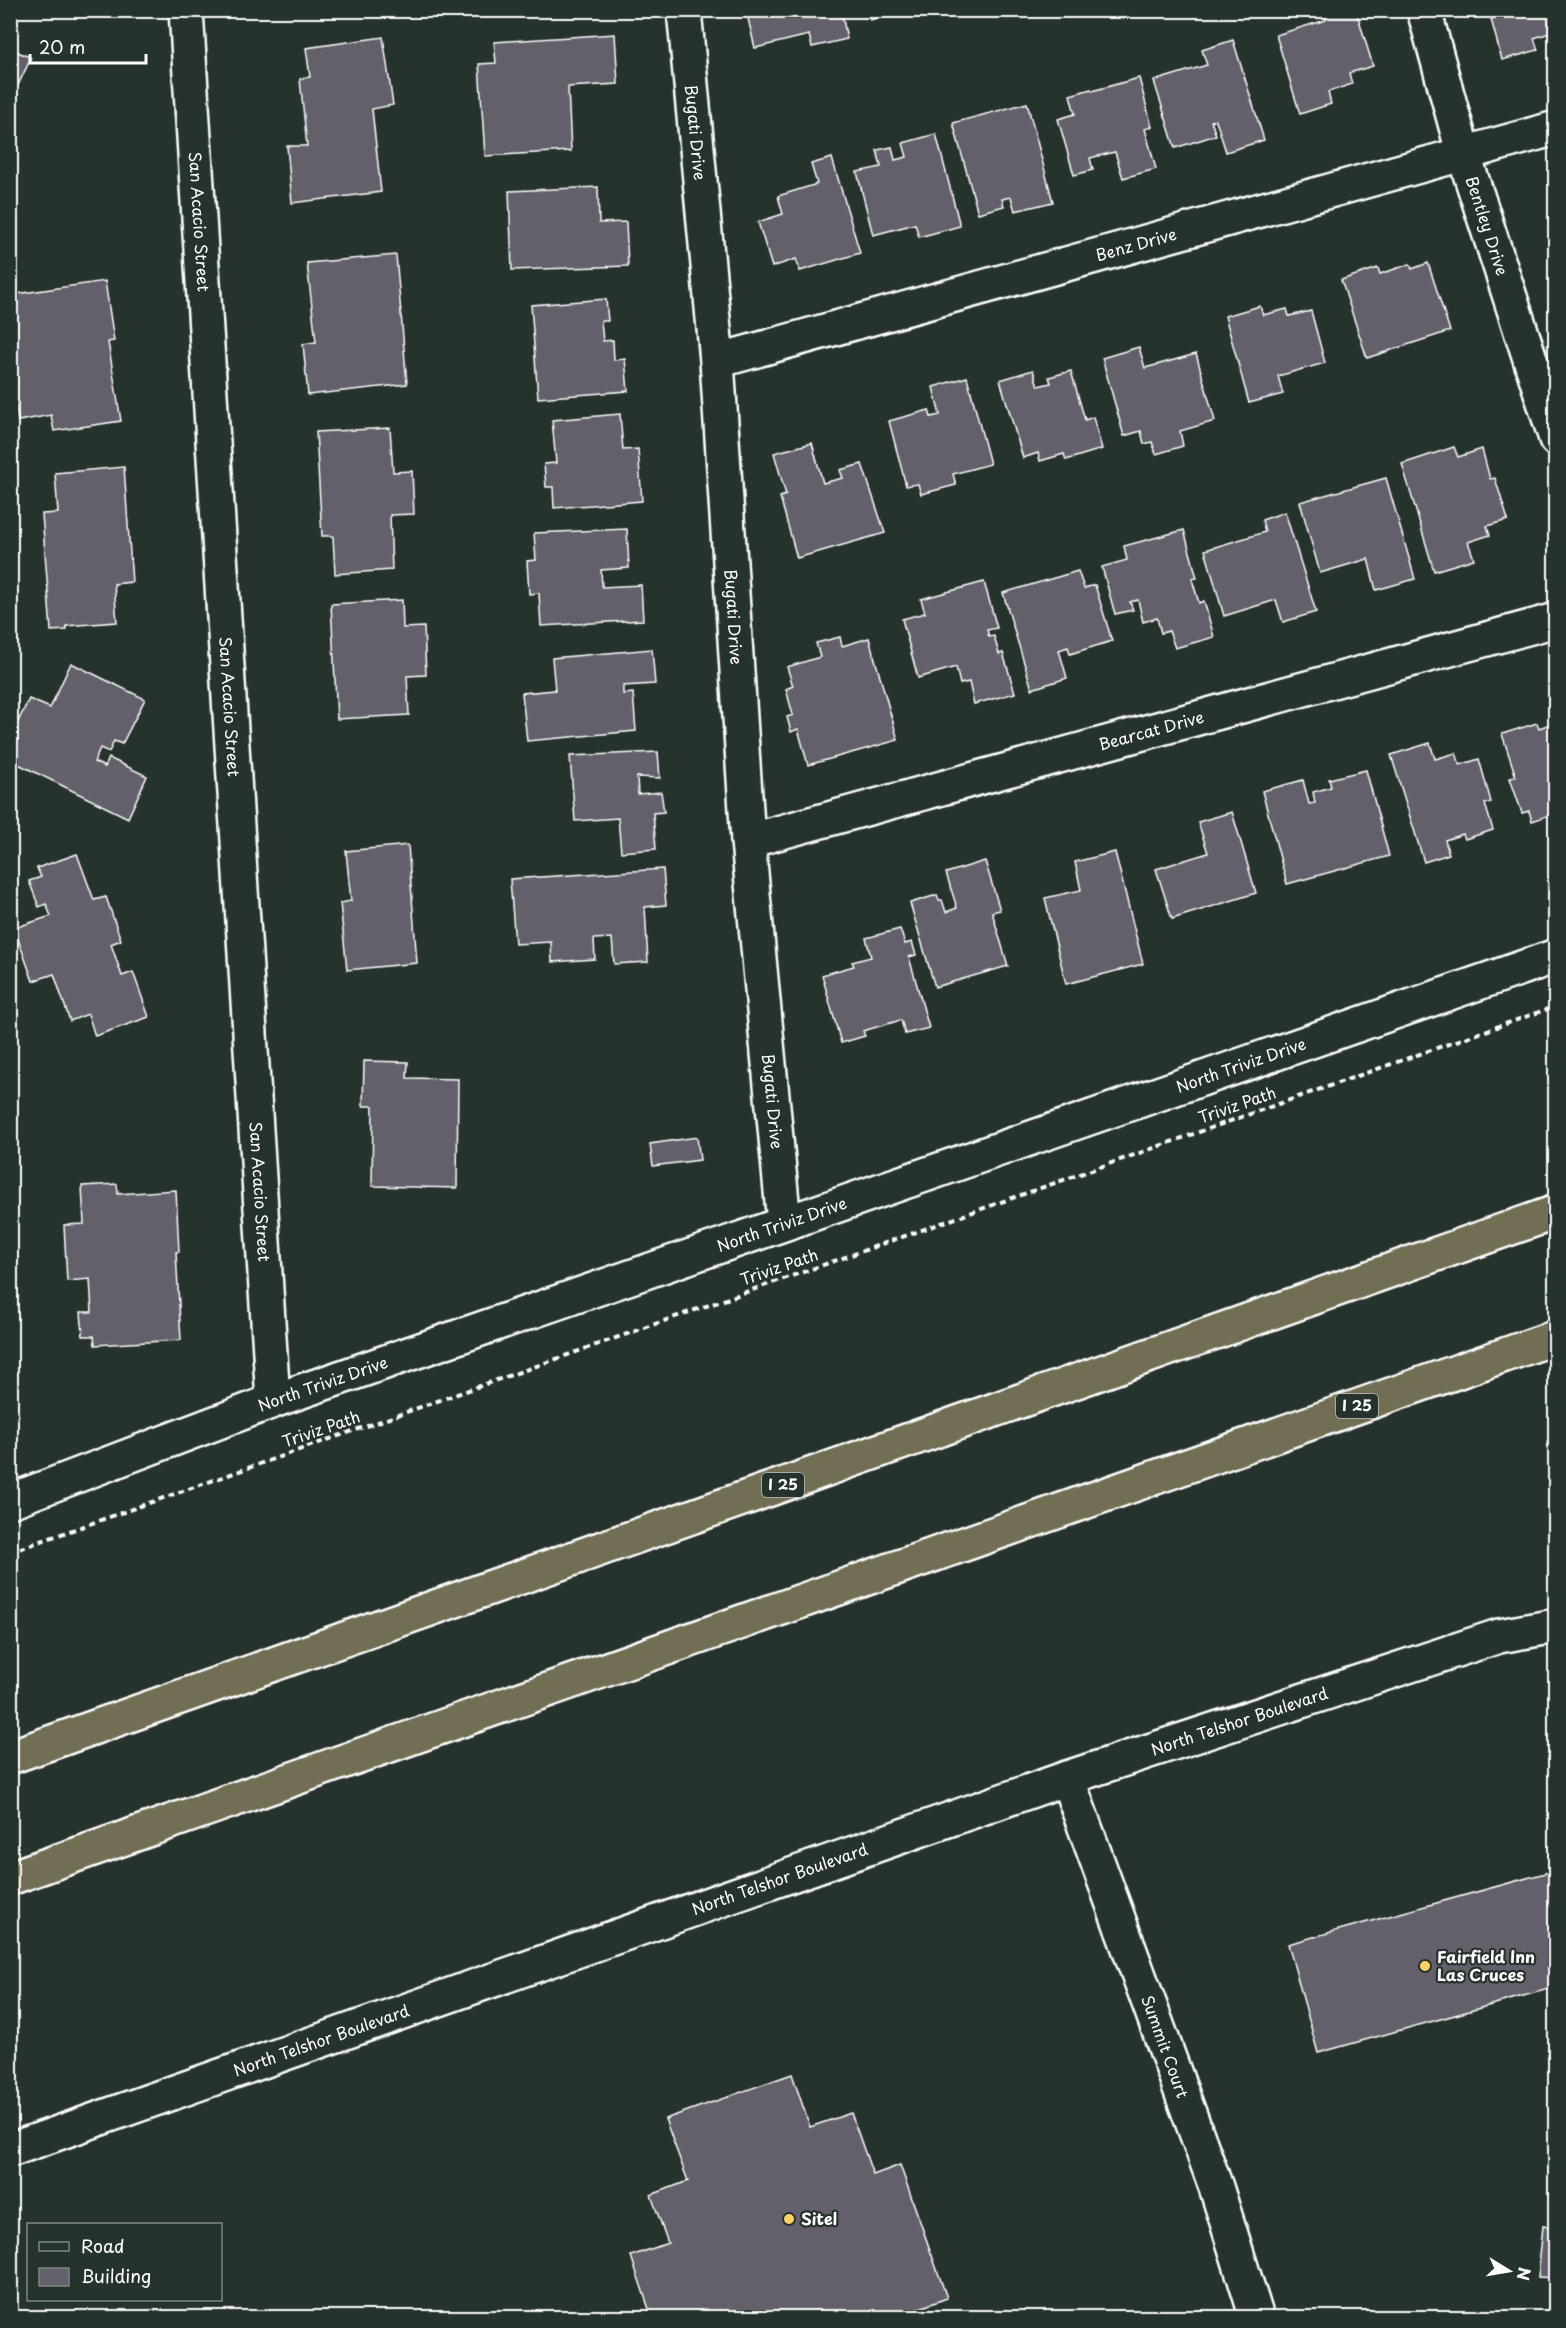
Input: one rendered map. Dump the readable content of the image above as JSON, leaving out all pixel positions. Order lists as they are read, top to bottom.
{
  "streets": {
    "highway": ["I 25"],
    "street": [
      "Bugati Drive",
      "San Acacio Street",
      "Bentley Drive",
      "Benz Drive",
      "Bearcat Drive",
      "North Triviz Drive",
      "North Telshor Boulevard",
      "Summit Court"
    ],
    "path": ["Triviz Path"]
  },
  "crossings": [
    ["Bugati Drive", "Benz Drive"],
    ["Bugati Drive", "Bearcat Drive"],
    ["Bugati Drive", "North Triviz Drive"],
    ["San Acacio Street", "North Triviz Drive"],
    ["Bentley Drive", "Benz Drive"],
    ["North Telshor Boulevard", "Summit Court"]
  ],
  "places": ["Fairfield Inn Las Cruces", "Sitel"],
  "legend": ["Road", "Building"],
  "scale_bar": "20 m",
  "north": "right"
}
